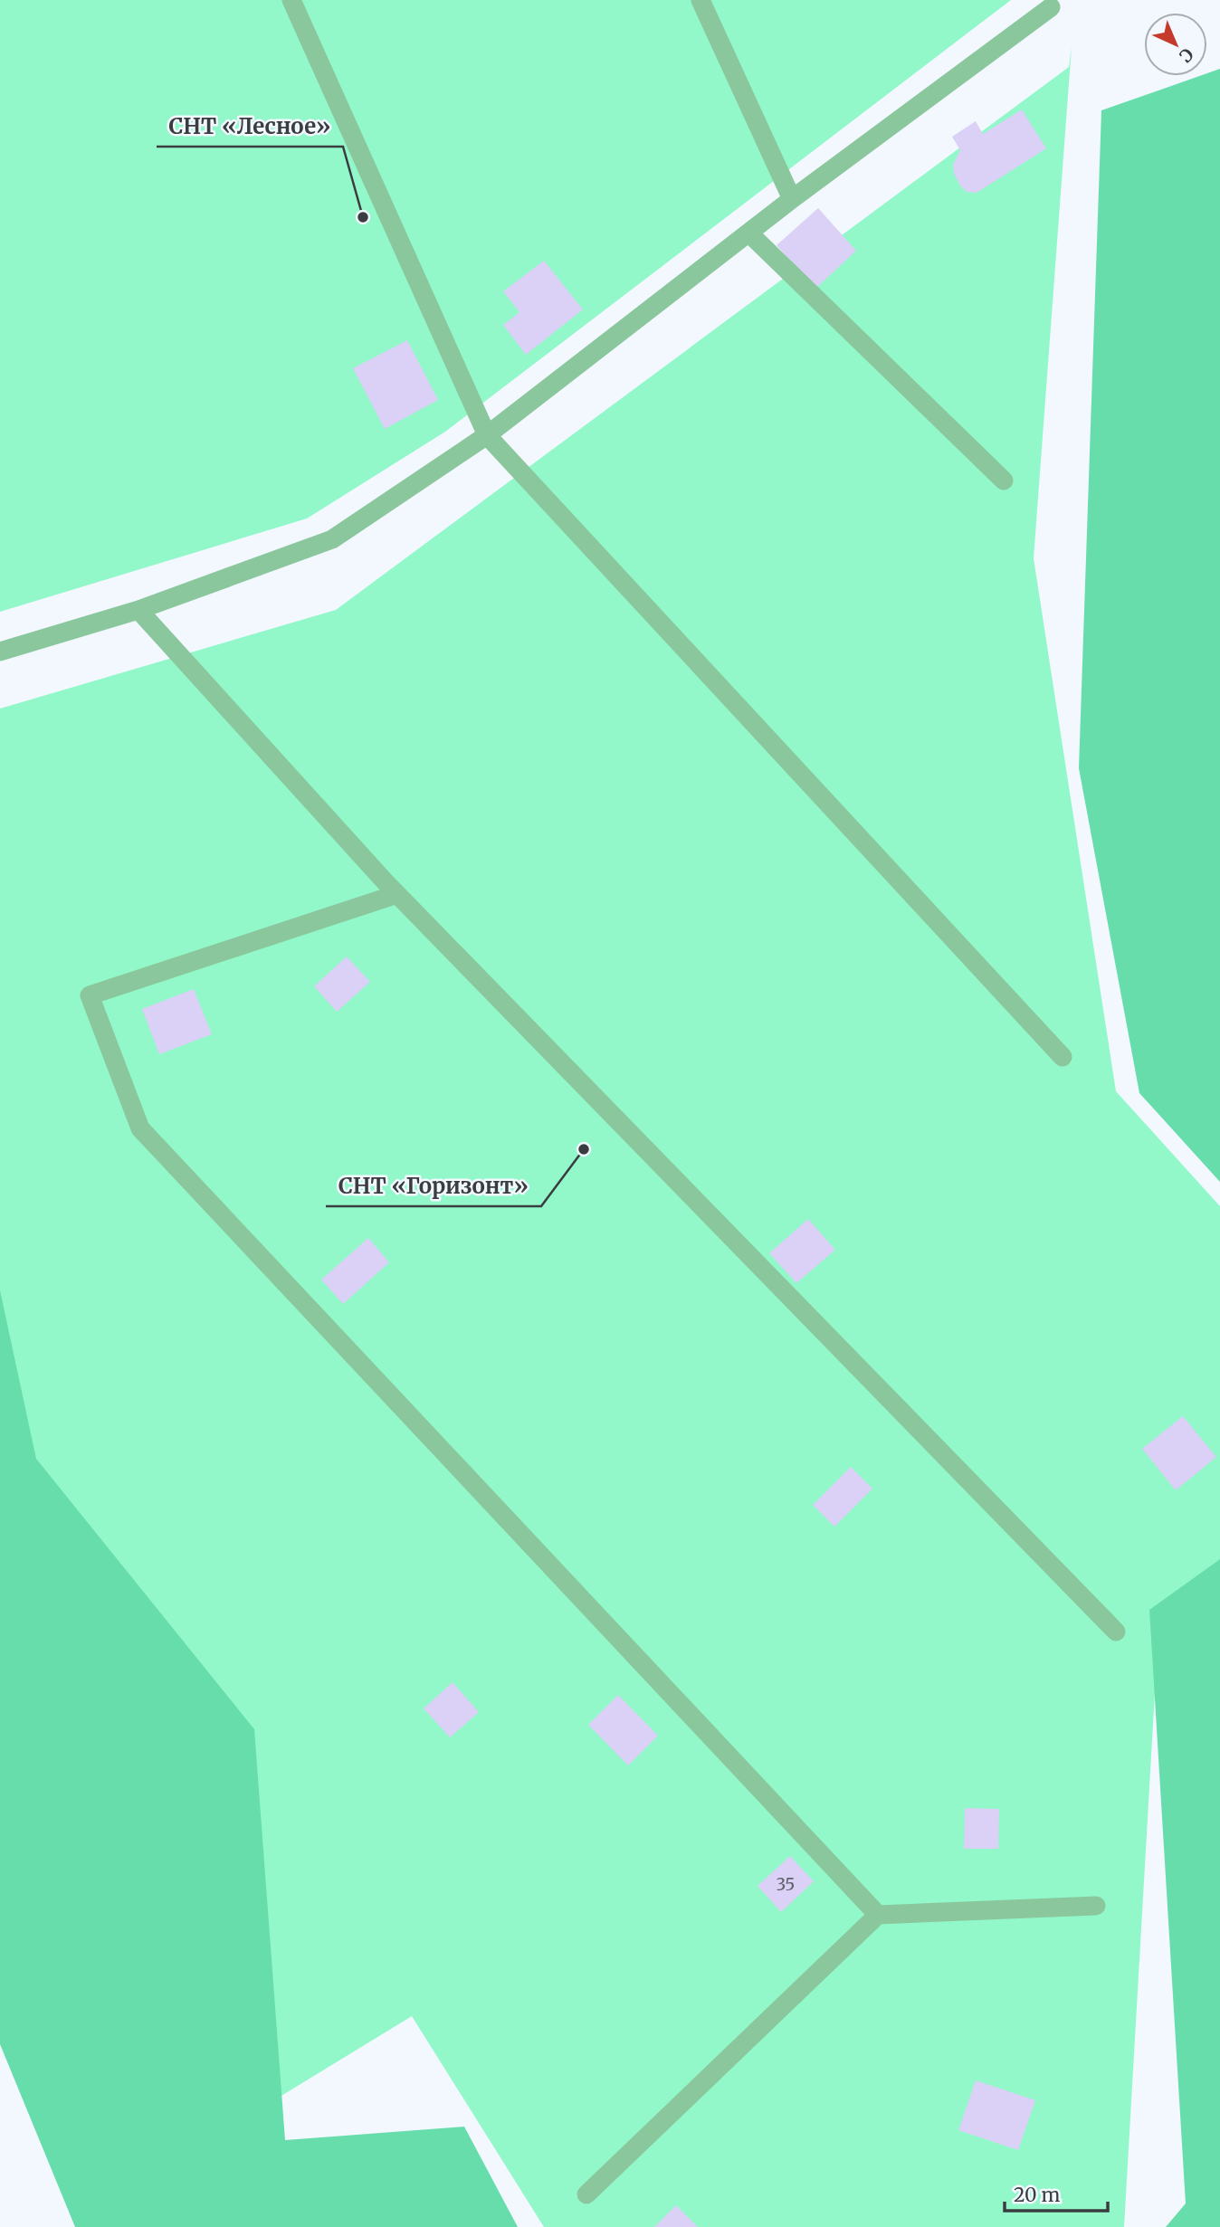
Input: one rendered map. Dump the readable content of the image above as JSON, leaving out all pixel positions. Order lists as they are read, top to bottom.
{
  "places": ["СНТ «Лесное»", "СНТ «Горизонт»"],
  "house_numbers": ["35"],
  "scale_bar": "20 m",
  "north": "bottom right"
}
